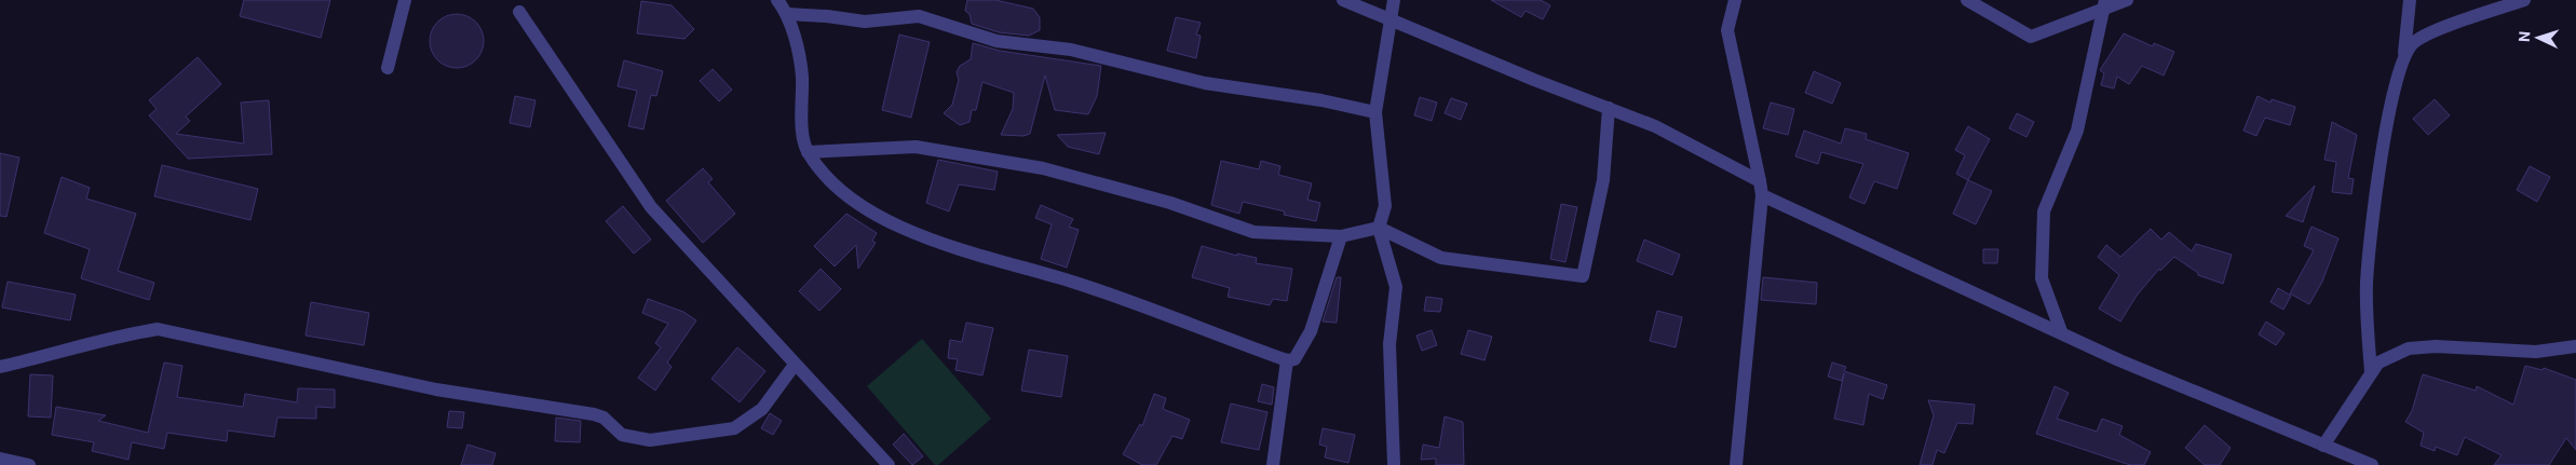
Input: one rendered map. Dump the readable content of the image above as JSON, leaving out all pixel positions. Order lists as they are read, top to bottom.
{
  "north": "left"
}
